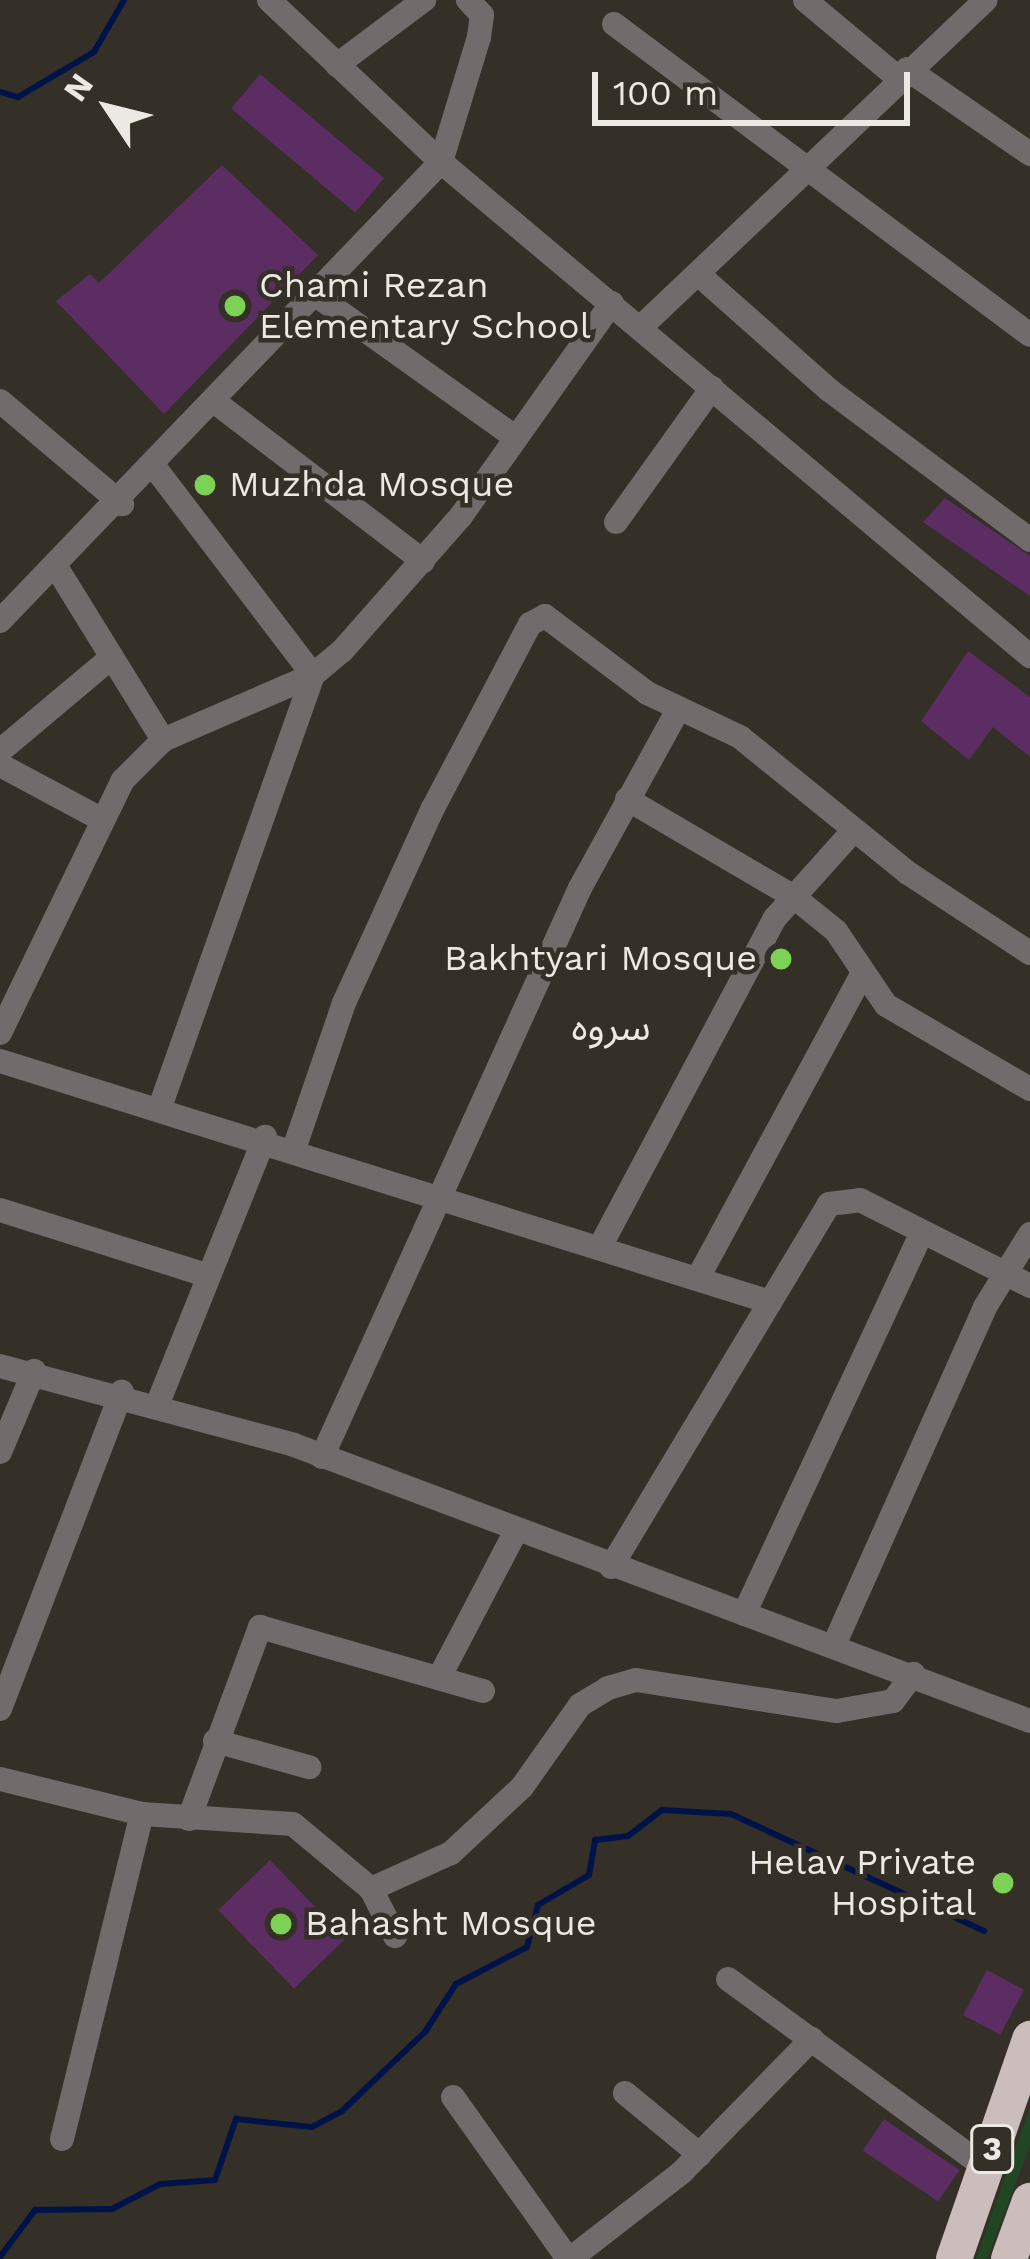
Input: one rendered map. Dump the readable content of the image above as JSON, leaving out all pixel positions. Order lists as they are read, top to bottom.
{
  "streets": {
    "highway": ["3"]
  },
  "districts": ["سروە"],
  "places": [
    "Chami Rezan Elementary School",
    "Muzhda Mosque",
    "Bakhtyari Mosque",
    "Helav Private Hospital",
    "Bahasht Mosque"
  ],
  "scale_bar": "100 m",
  "north": "top left"
}
